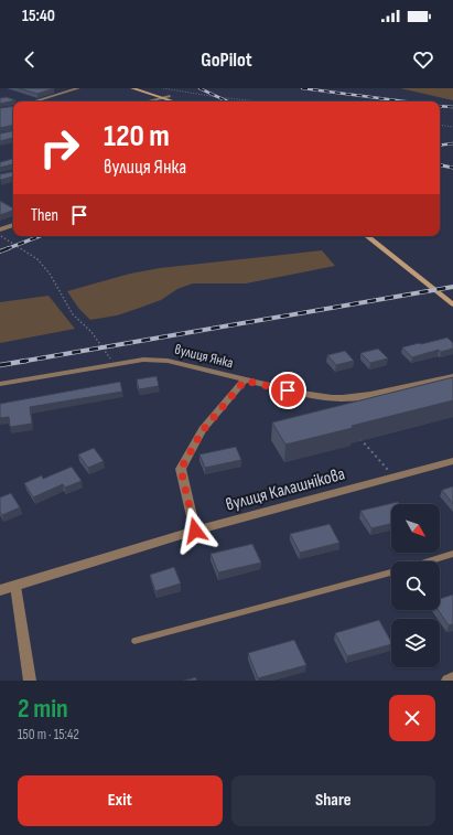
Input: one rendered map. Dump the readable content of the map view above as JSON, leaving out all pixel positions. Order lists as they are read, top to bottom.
{
  "streets": {
    "street": ["вулиця Янка", "вулиця Калашнікова"]
  },
  "north": "bottom right",
  "page": {
    "status": "15:40",
    "header": "GoPilot",
    "turn": ["120 m", "вулиця Янка"],
    "then": "Then",
    "heading": ["2 min", "150 m · 15:42"],
    "buttons": ["Exit", "Share"]
  }
}
